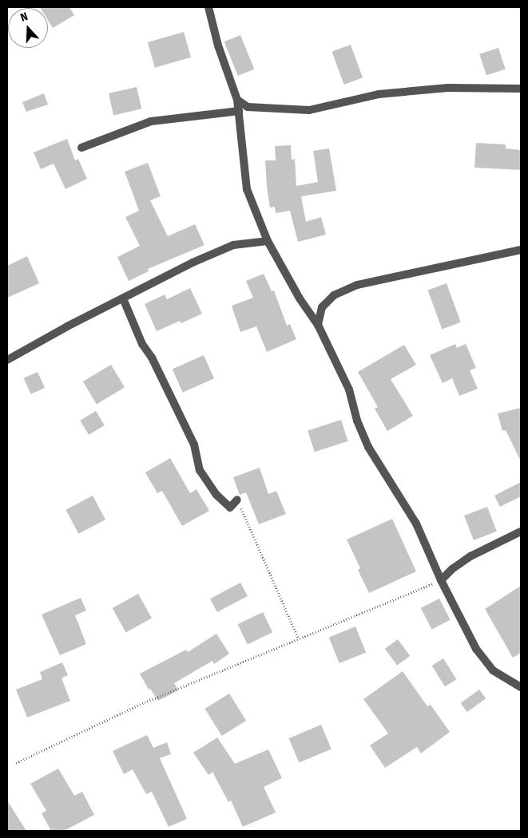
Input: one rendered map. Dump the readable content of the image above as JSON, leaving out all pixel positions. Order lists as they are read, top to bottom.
{
  "north": "top"
}
